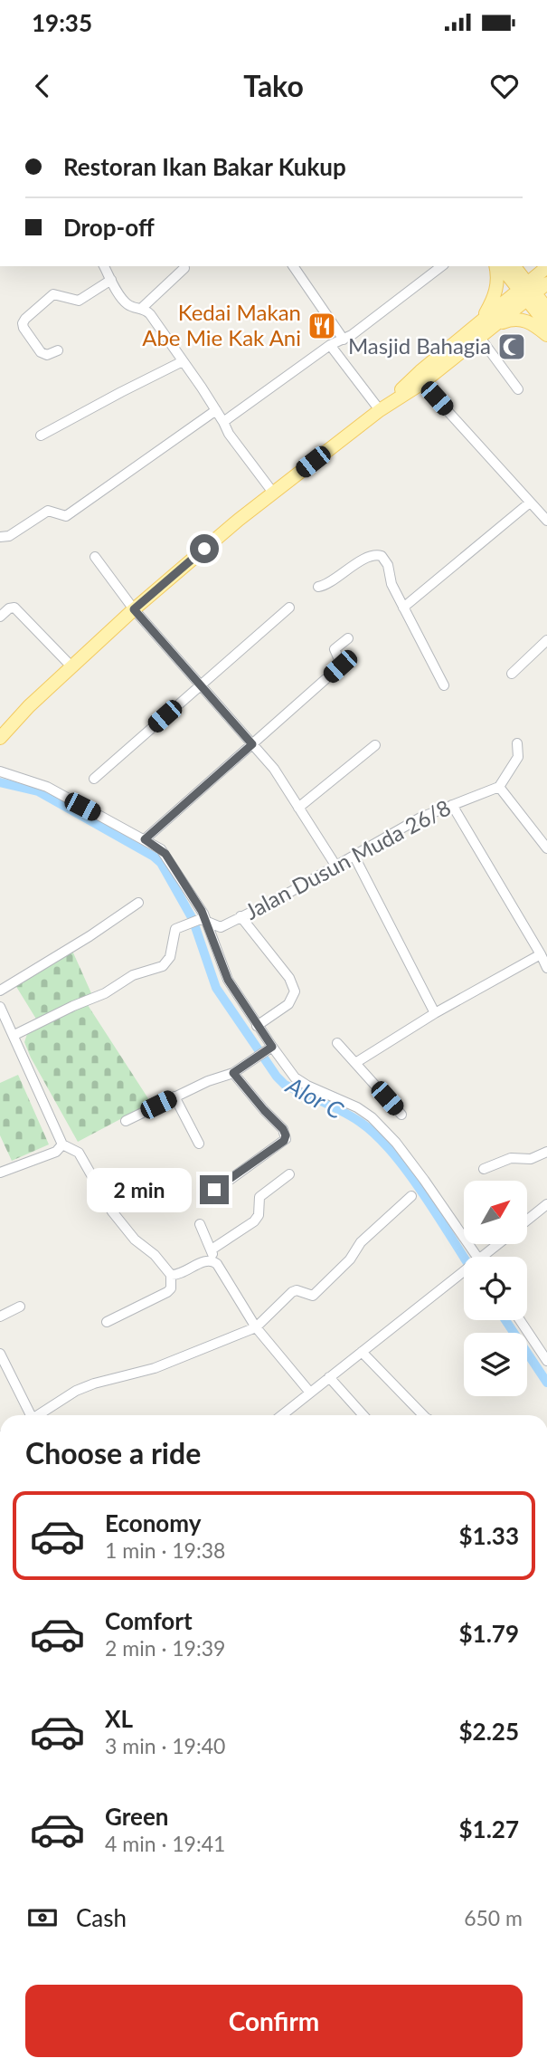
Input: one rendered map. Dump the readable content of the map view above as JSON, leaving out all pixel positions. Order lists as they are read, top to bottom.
{
  "streets": {
    "street": ["Jalan Dusun Muda 26/8"]
  },
  "water": ["Alor C"],
  "places": {
    "restaurant": ["Kedai Makan Abe Mie Kak Ani"],
    "mosque": ["Masjid Bahagia"]
  },
  "north": "top right",
  "page": {
    "status": "19:35",
    "header": "Tako",
    "banner": ["Restoran Ikan Bakar Kukup", "Drop-off"],
    "bubble": "2 min",
    "heading": "Choose a ride",
    "list": [
      {
        "name": "Economy",
        "note": "1 min · 19:38",
        "value": "$1.33"
      },
      {
        "name": "Comfort",
        "note": "2 min · 19:39",
        "value": "$1.79"
      },
      {
        "name": "XL",
        "note": "3 min · 19:40",
        "value": "$2.25"
      },
      {
        "name": "Green",
        "note": "4 min · 19:41",
        "value": "$1.27"
      }
    ],
    "pay": ["Cash", "650 m"],
    "buttons": "Confirm"
  }
}
